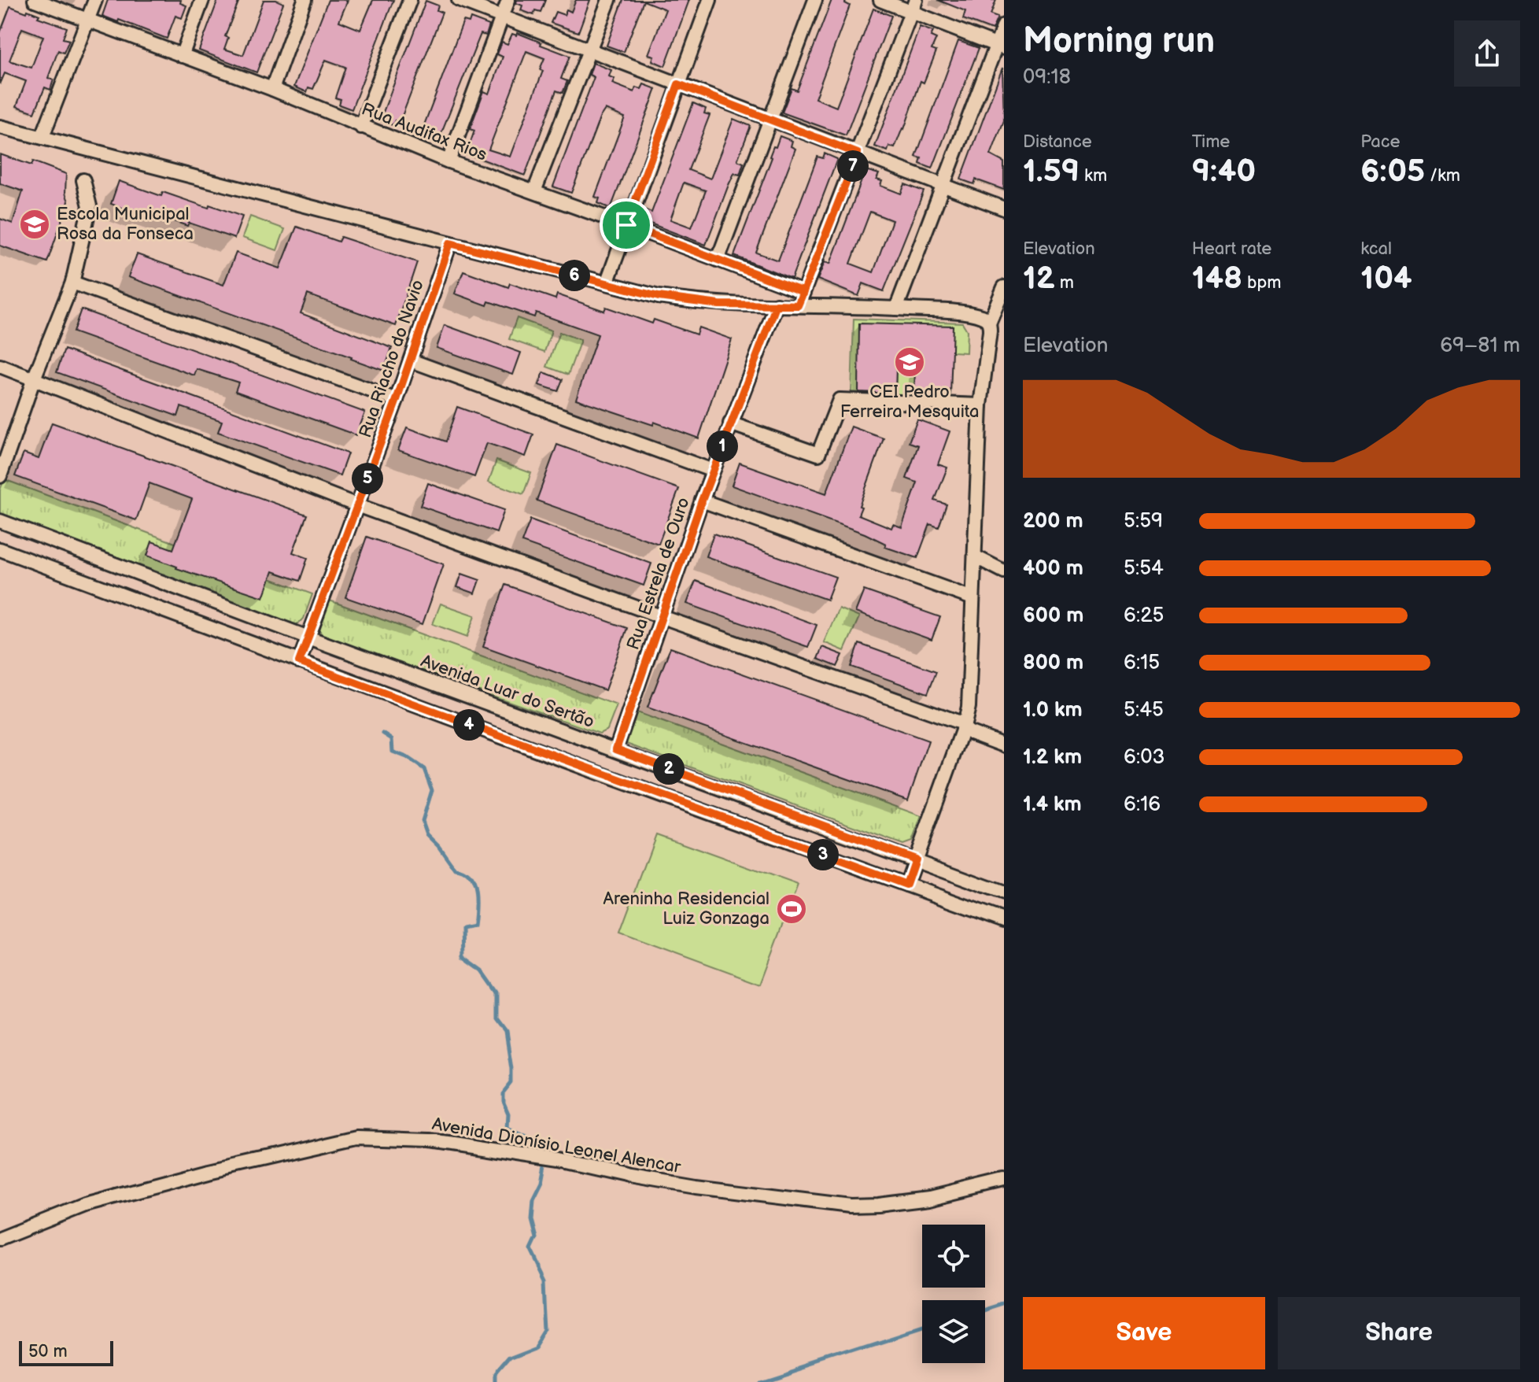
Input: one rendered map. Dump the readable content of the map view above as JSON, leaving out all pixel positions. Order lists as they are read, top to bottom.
{
  "streets": {
    "street": [
      "Rua Audifax Rios",
      "Rua Riacho do Navio",
      "Rua Estrela de Ouro",
      "Avenida Luar do Sertão",
      "Avenida Dionísio Leonel Alencar"
    ]
  },
  "crossings": [
    ["Rua Riacho do Navio", "Avenida Luar do Sertão"],
    ["Rua Estrela de Ouro", "Avenida Luar do Sertão"]
  ],
  "places": {
    "school or university": ["Escola Municipal Rosa da Fonseca", "CEI Pedro Ferreira Mesquita"],
    "sports": ["Areninha Residencial Luiz Gonzaga"]
  },
  "scale_bar": "50 m",
  "page": {
    "heading": ["Morning run", "09:18"],
    "stats": [
      ["Distance", "1.59 km"],
      ["Time", "9:40"],
      ["Pace", "6:05 /km"],
      ["Elevation", "12 m"],
      ["Heart rate", "148 bpm"],
      ["kcal", "104"]
    ],
    "pins": [
      "7",
      "6",
      "1",
      "5",
      "4",
      "2",
      "3"
    ],
    "chart": ["Elevation", "69–81 m"],
    "list": [
      {
        "name": "200 m",
        "note": "5:59"
      },
      {
        "name": "400 m",
        "note": "5:54"
      },
      {
        "name": "600 m",
        "note": "6:25"
      },
      {
        "name": "800 m",
        "note": "6:15"
      },
      {
        "name": "1.0 km",
        "note": "5:45"
      },
      {
        "name": "1.2 km",
        "note": "6:03"
      },
      {
        "name": "1.4 km",
        "note": "6:16"
      }
    ],
    "buttons": ["Save", "Share"],
    "scale": "50 m"
  }
}
